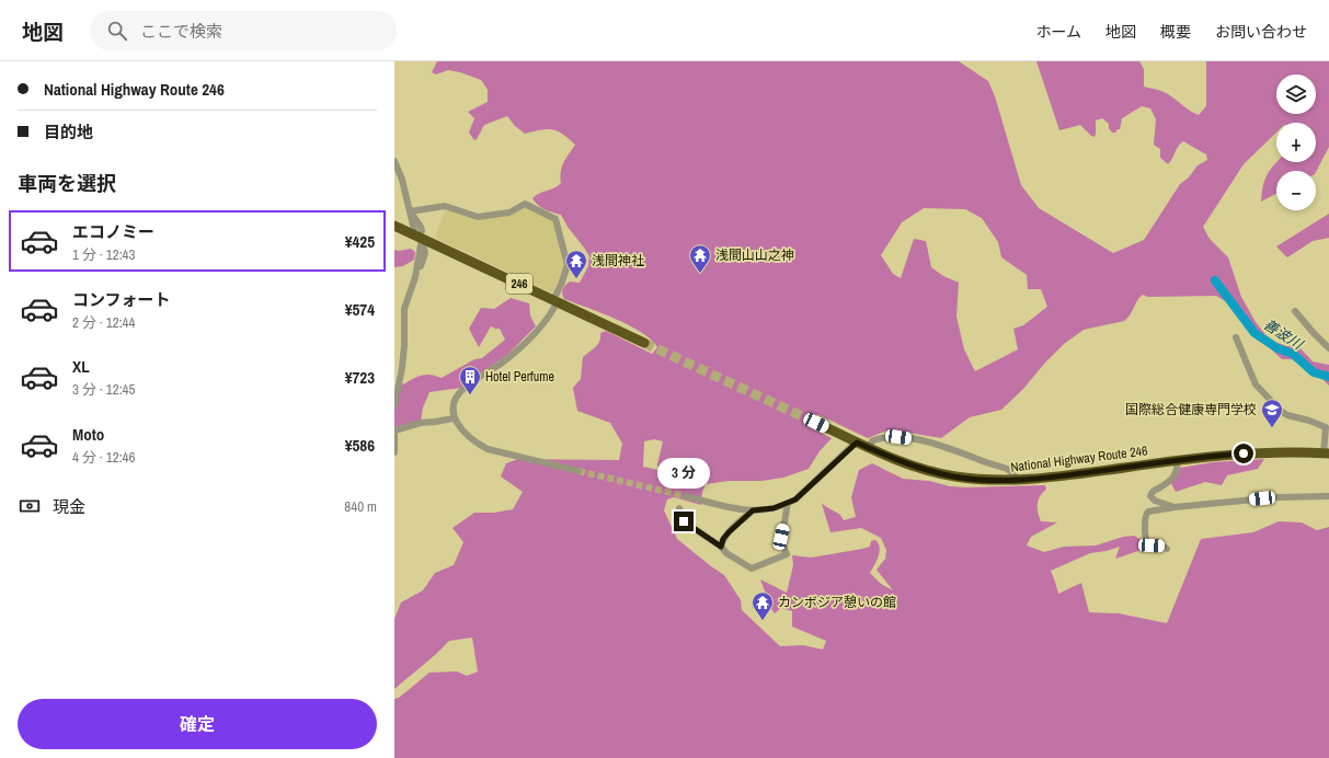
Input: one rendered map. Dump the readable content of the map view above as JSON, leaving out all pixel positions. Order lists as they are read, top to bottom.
{
  "streets": {
    "highway": ["246", "National Highway Route 246"]
  },
  "water": ["善波川"],
  "places": {
    "temple": ["浅間山山之神", "浅間神社", "カンボジア憩いの館"],
    "building": ["Hotel Perfume"],
    "school or university": ["国際総合健康専門学校"]
  },
  "page": {
    "header": "地図",
    "search": "ここで検索",
    "nav": [
      "ホーム",
      "地図",
      "概要",
      "お問い合わせ"
    ],
    "banner": ["National Highway Route 246", "目的地"],
    "map_buttons": ["+", "−"],
    "heading": "車両を選択",
    "list": [
      {
        "name": "エコノミー",
        "note": "1 分 · 12:43",
        "value": "¥425"
      },
      {
        "name": "コンフォート",
        "note": "2 分 · 12:44",
        "value": "¥574"
      },
      {
        "name": "XL",
        "note": "3 分 · 12:45",
        "value": "¥723"
      },
      {
        "name": "Moto",
        "note": "4 分 · 12:46",
        "value": "¥586"
      }
    ],
    "bubble": "3 分",
    "pay": ["現金", "840 m"],
    "buttons": "確定"
  }
}
